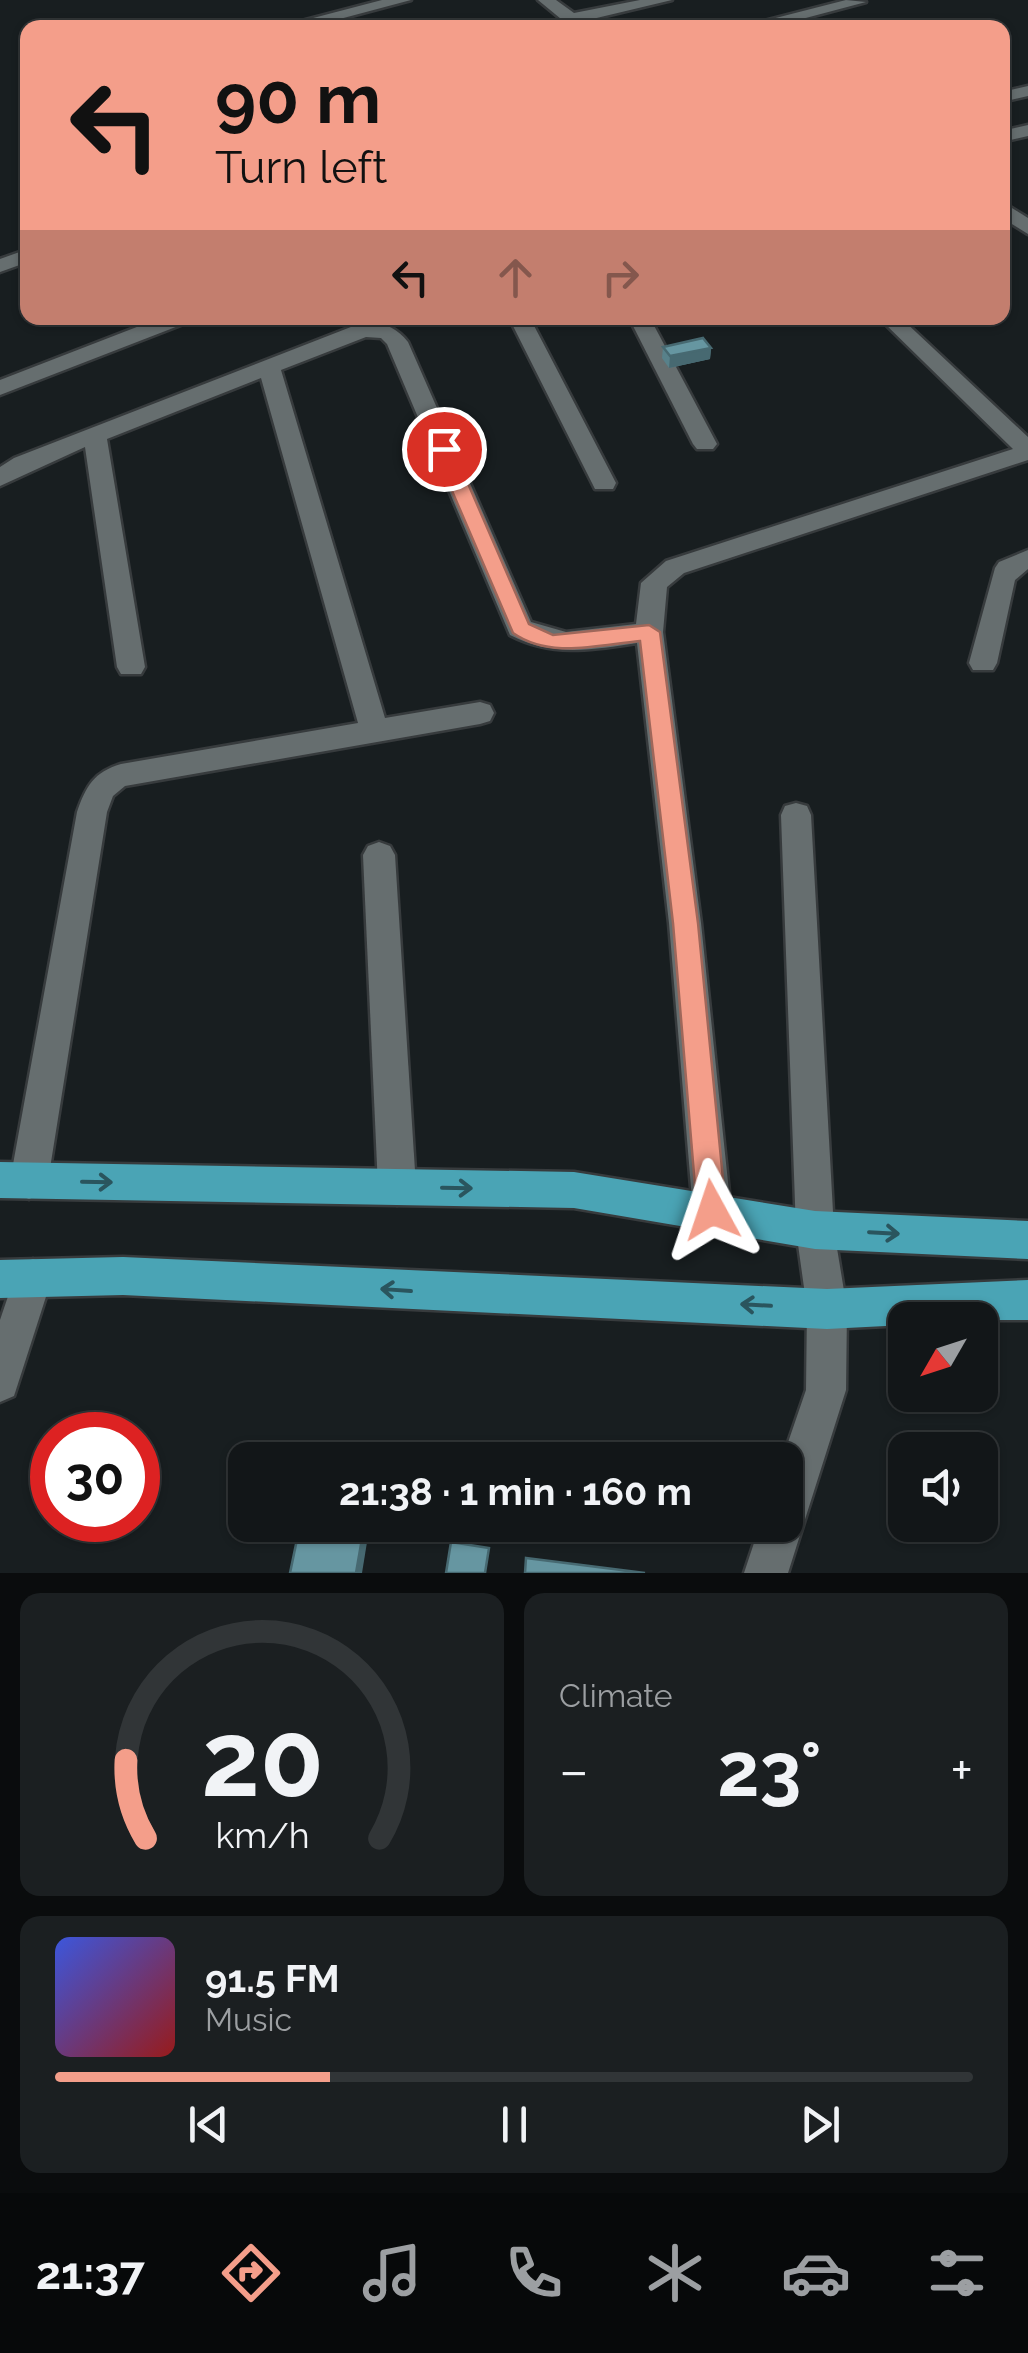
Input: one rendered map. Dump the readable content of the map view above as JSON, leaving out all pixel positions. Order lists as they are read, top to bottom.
{
  "north": "bottom left",
  "page": {
    "turn": ["90 m", "Turn left"],
    "limit": "30",
    "trip": "21:38 · 1 min · 160 m",
    "tile": "Climate",
    "heat": ["−", "23°", "+"],
    "song": ["91.5 FM", "Music"],
    "tabs": "21:37",
    "gauge": ["20", "km/h"]
  }
}
